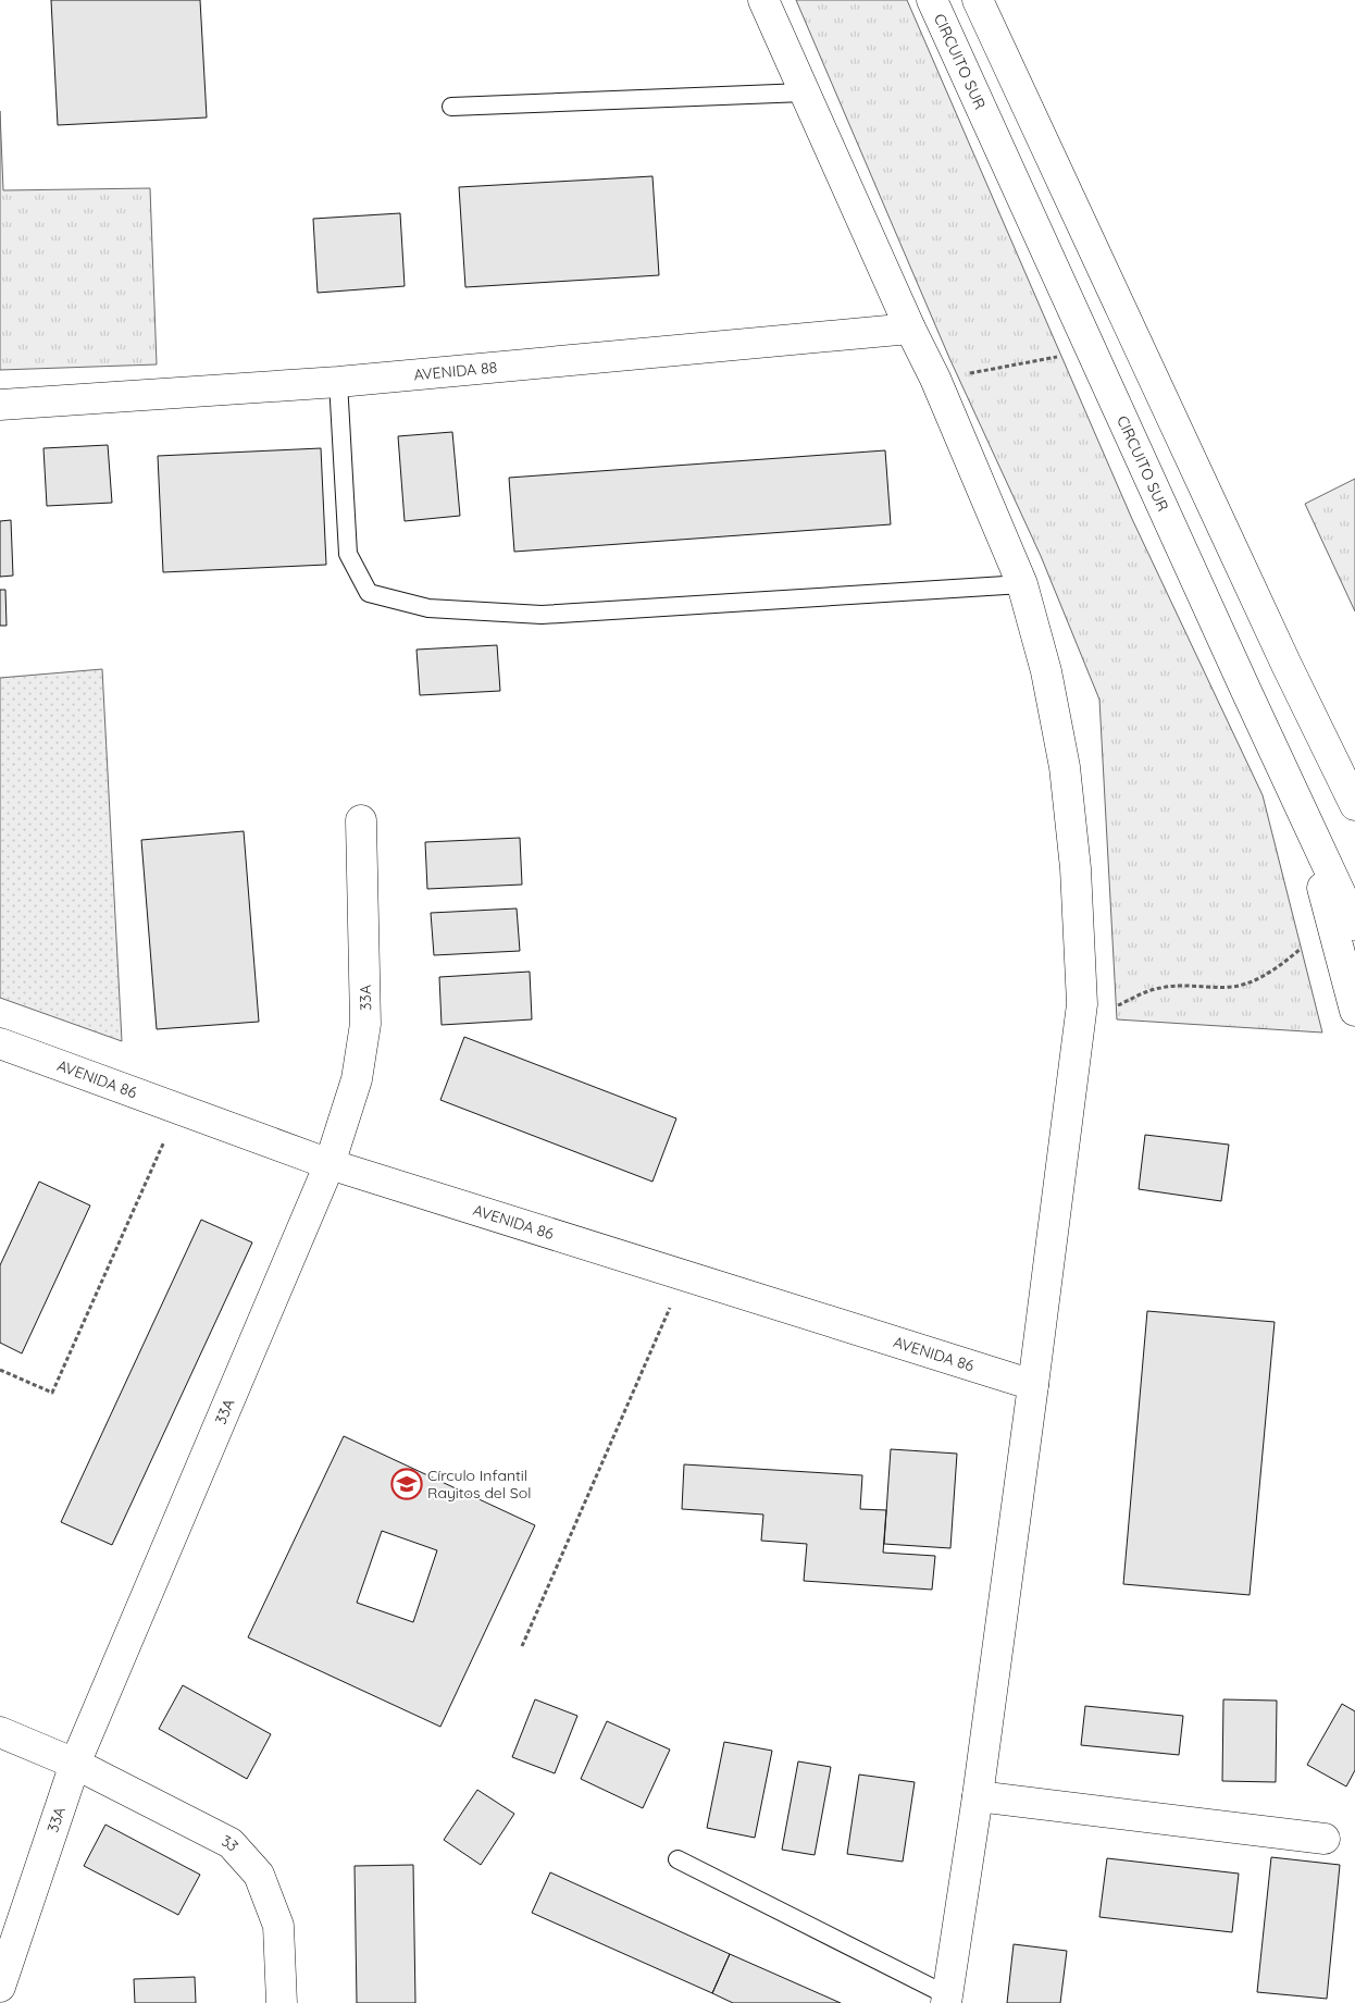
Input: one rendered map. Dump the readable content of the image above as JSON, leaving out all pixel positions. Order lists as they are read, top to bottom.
{
  "streets": {
    "main road": [
      "CIRCUITO SUR",
      "AVENIDA 88",
      "33A",
      "AVENIDA 86",
      "33"
    ]
  },
  "crossings": [
    ["33A", "AVENIDA 86"],
    ["33A", "33"]
  ],
  "places": {
    "school or university": ["Círculo Infantil Rayitos del Sol"]
  }
}
